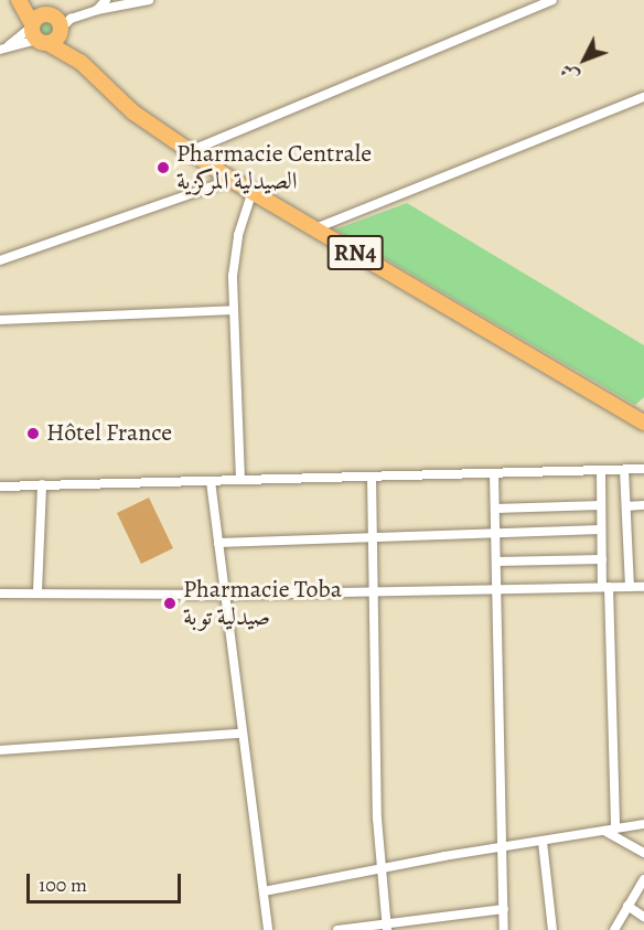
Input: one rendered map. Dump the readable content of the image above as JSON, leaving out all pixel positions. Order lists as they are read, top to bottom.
{
  "streets": {
    "main road": ["RN4"]
  },
  "places": ["Pharmacie Centrale الصيدلية المركزية", "Hôtel France", "Pharmacie Toba صيدلية توبة"],
  "scale_bar": "100 m",
  "north": "bottom left"
}
